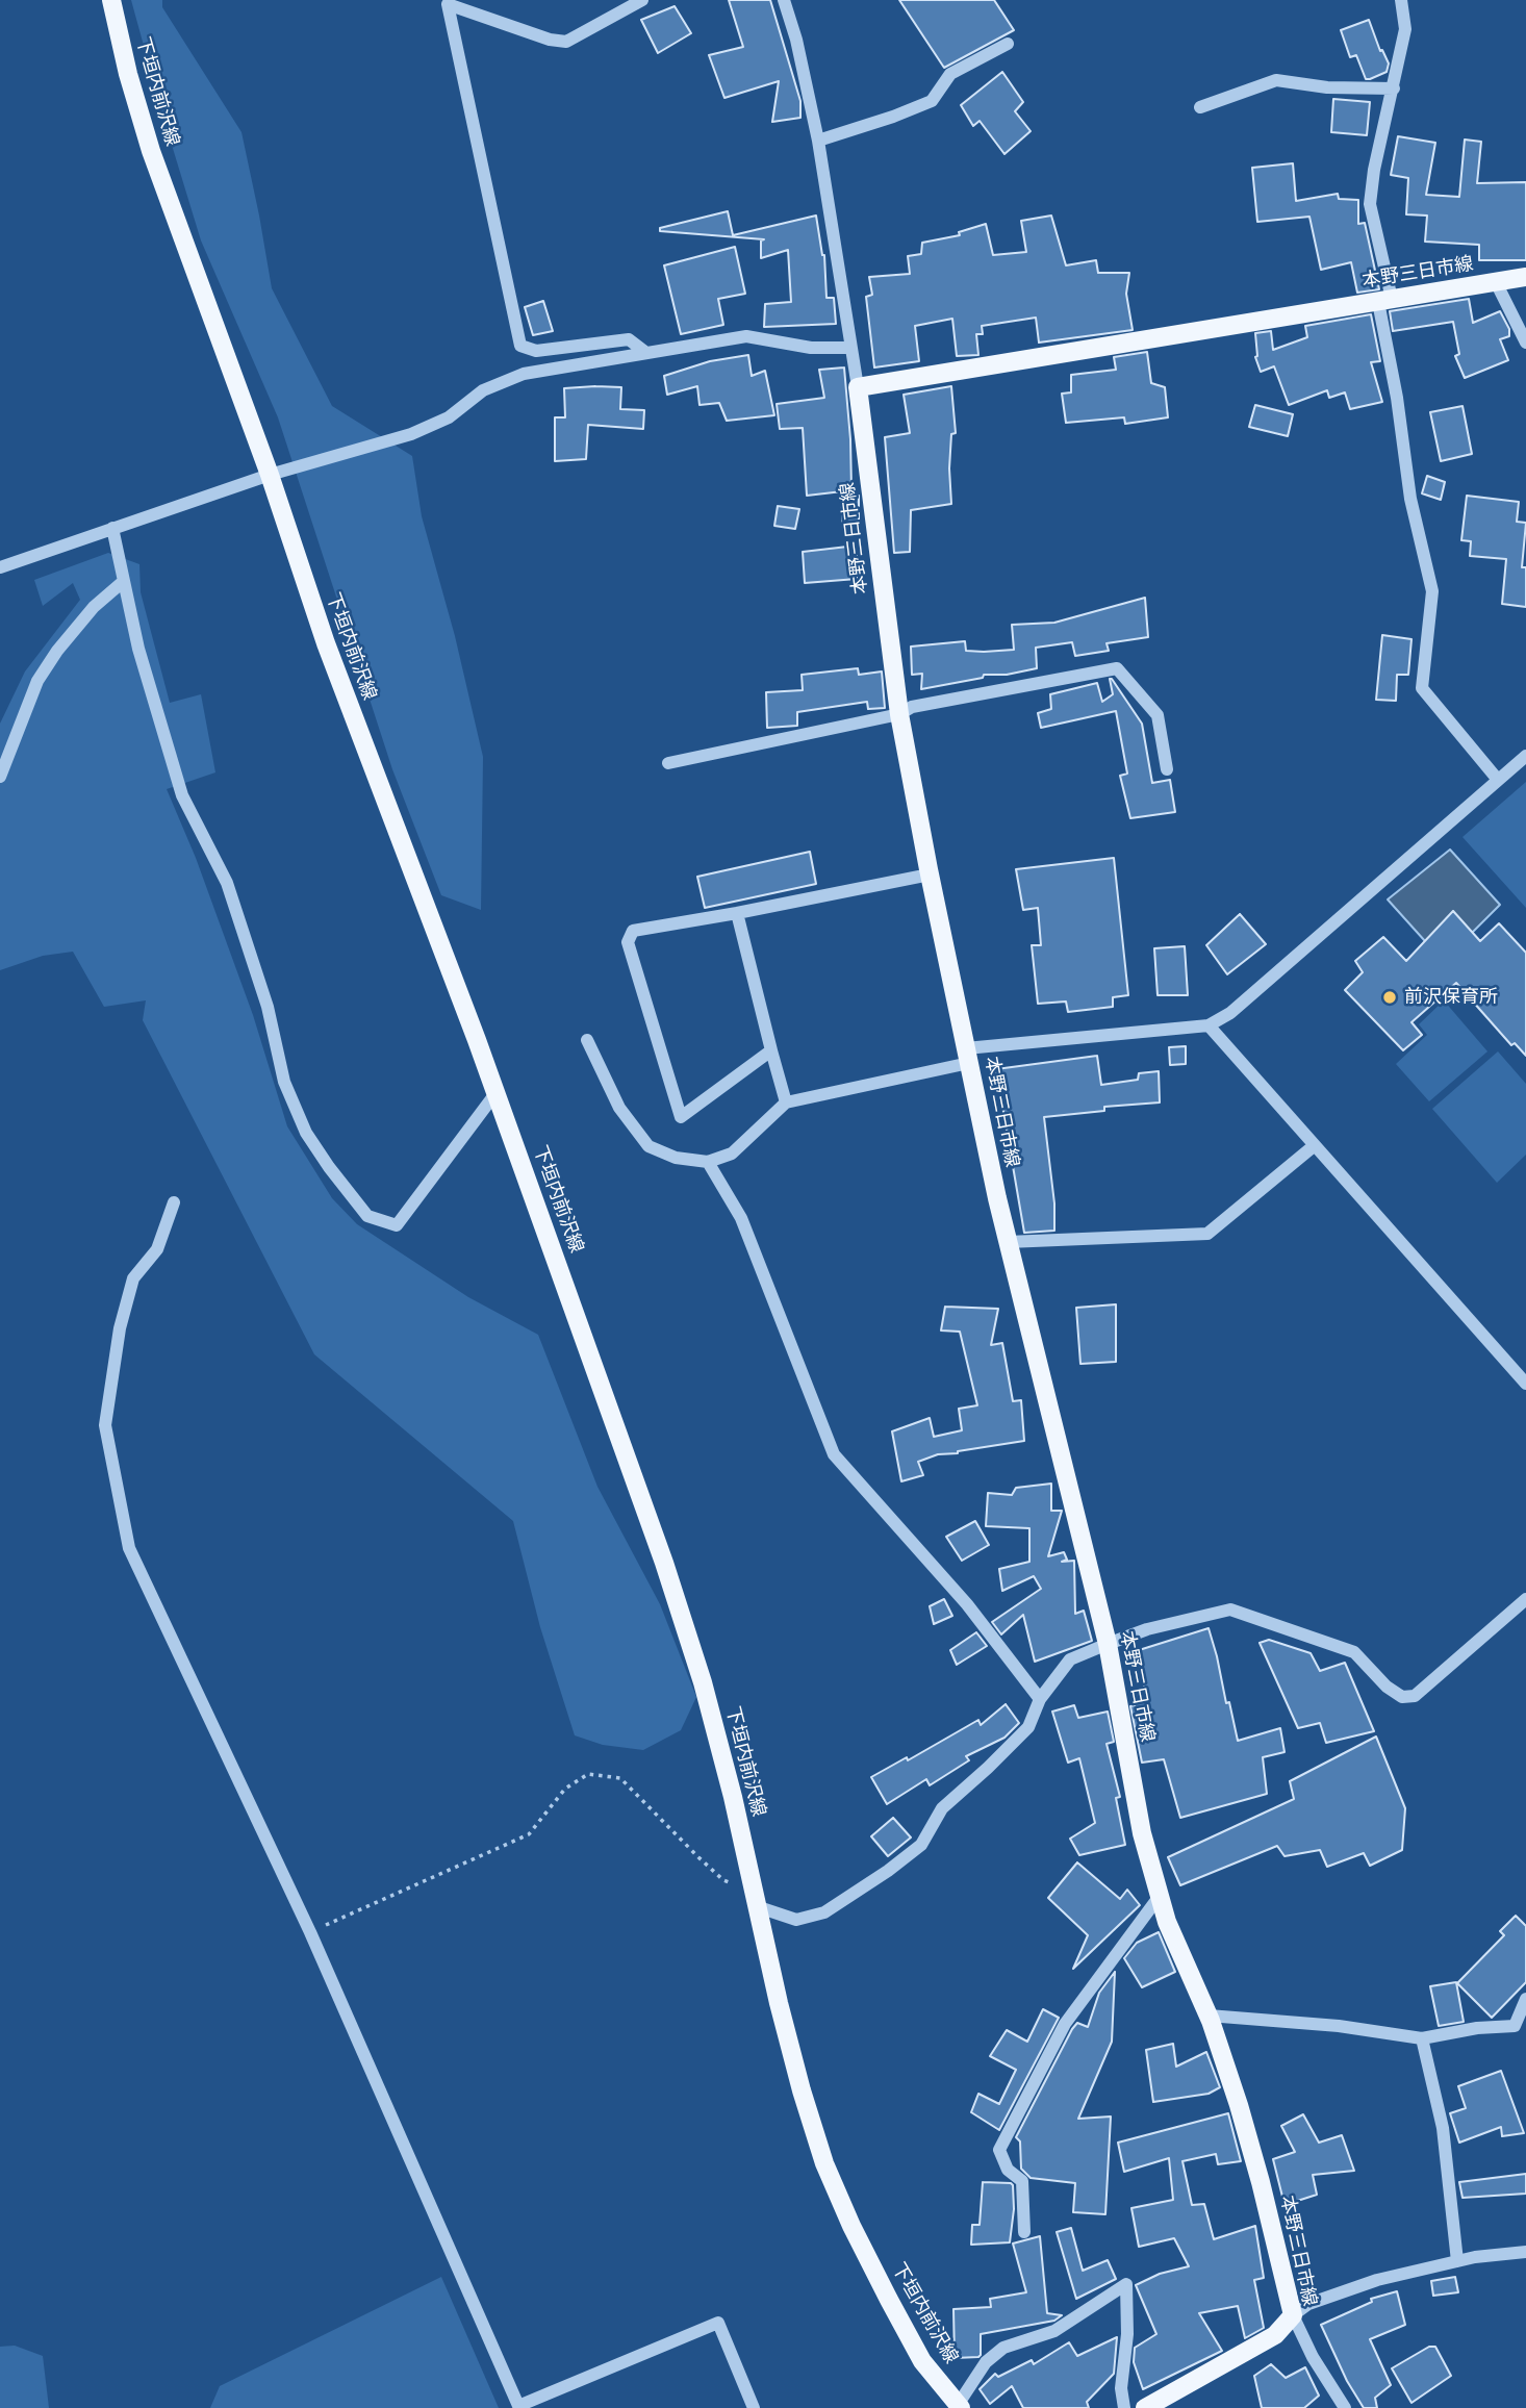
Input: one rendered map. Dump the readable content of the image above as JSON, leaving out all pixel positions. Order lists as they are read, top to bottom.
{
  "streets": {
    "main road": ["下垣内前沢線", "本野三日市線"]
  },
  "places": ["前沢保育所"]
}
